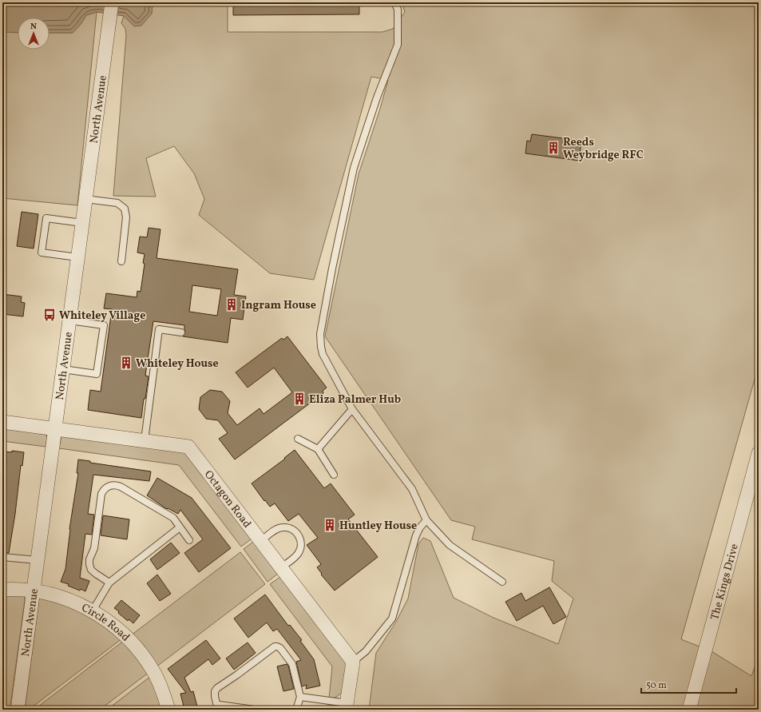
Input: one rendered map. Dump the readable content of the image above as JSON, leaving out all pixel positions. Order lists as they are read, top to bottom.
{
  "streets": {
    "street": [
      "North Avenue",
      "Octagon Road",
      "The Kings Drive",
      "Circle Road"
    ]
  },
  "crossings": [
    ["North Avenue", "Octagon Road"],
    ["North Avenue", "Circle Road"]
  ],
  "places": {
    "building": [
      "Reeds Weybridge RFC",
      "Ingram House",
      "Whiteley House",
      "Eliza Palmer Hub",
      "Huntley House"
    ],
    "bus stop": ["Whiteley Village"]
  },
  "scale_bar": "50 m",
  "north": "top"
}
